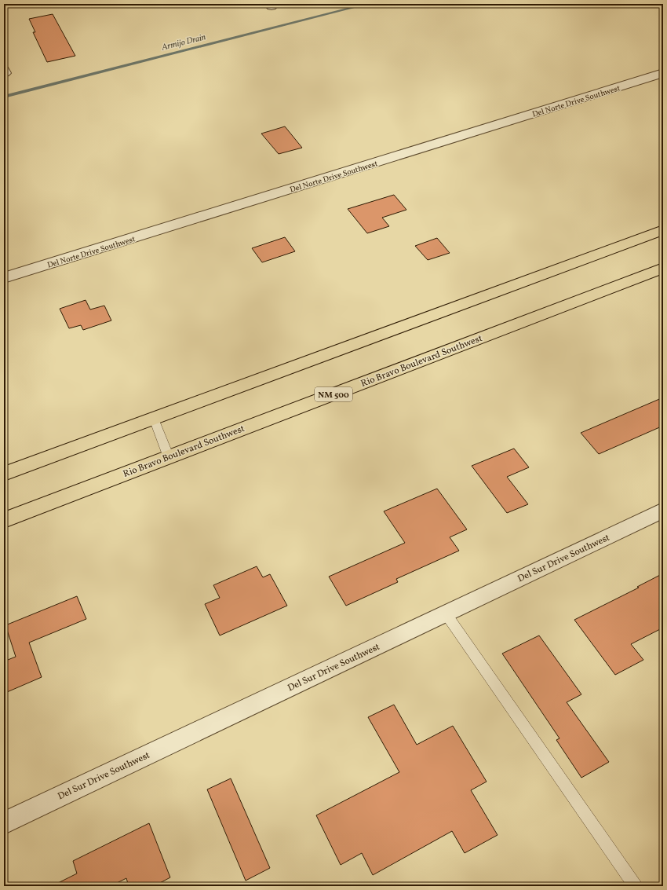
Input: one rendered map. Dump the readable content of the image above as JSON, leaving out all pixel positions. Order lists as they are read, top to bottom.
{
  "streets": {
    "main road": ["Rio Bravo Boulevard Southwest", "NM 500"],
    "street": ["Del Norte Drive Southwest", "Del Sur Drive Southwest"]
  },
  "water": ["Armijo Drain"]
}
